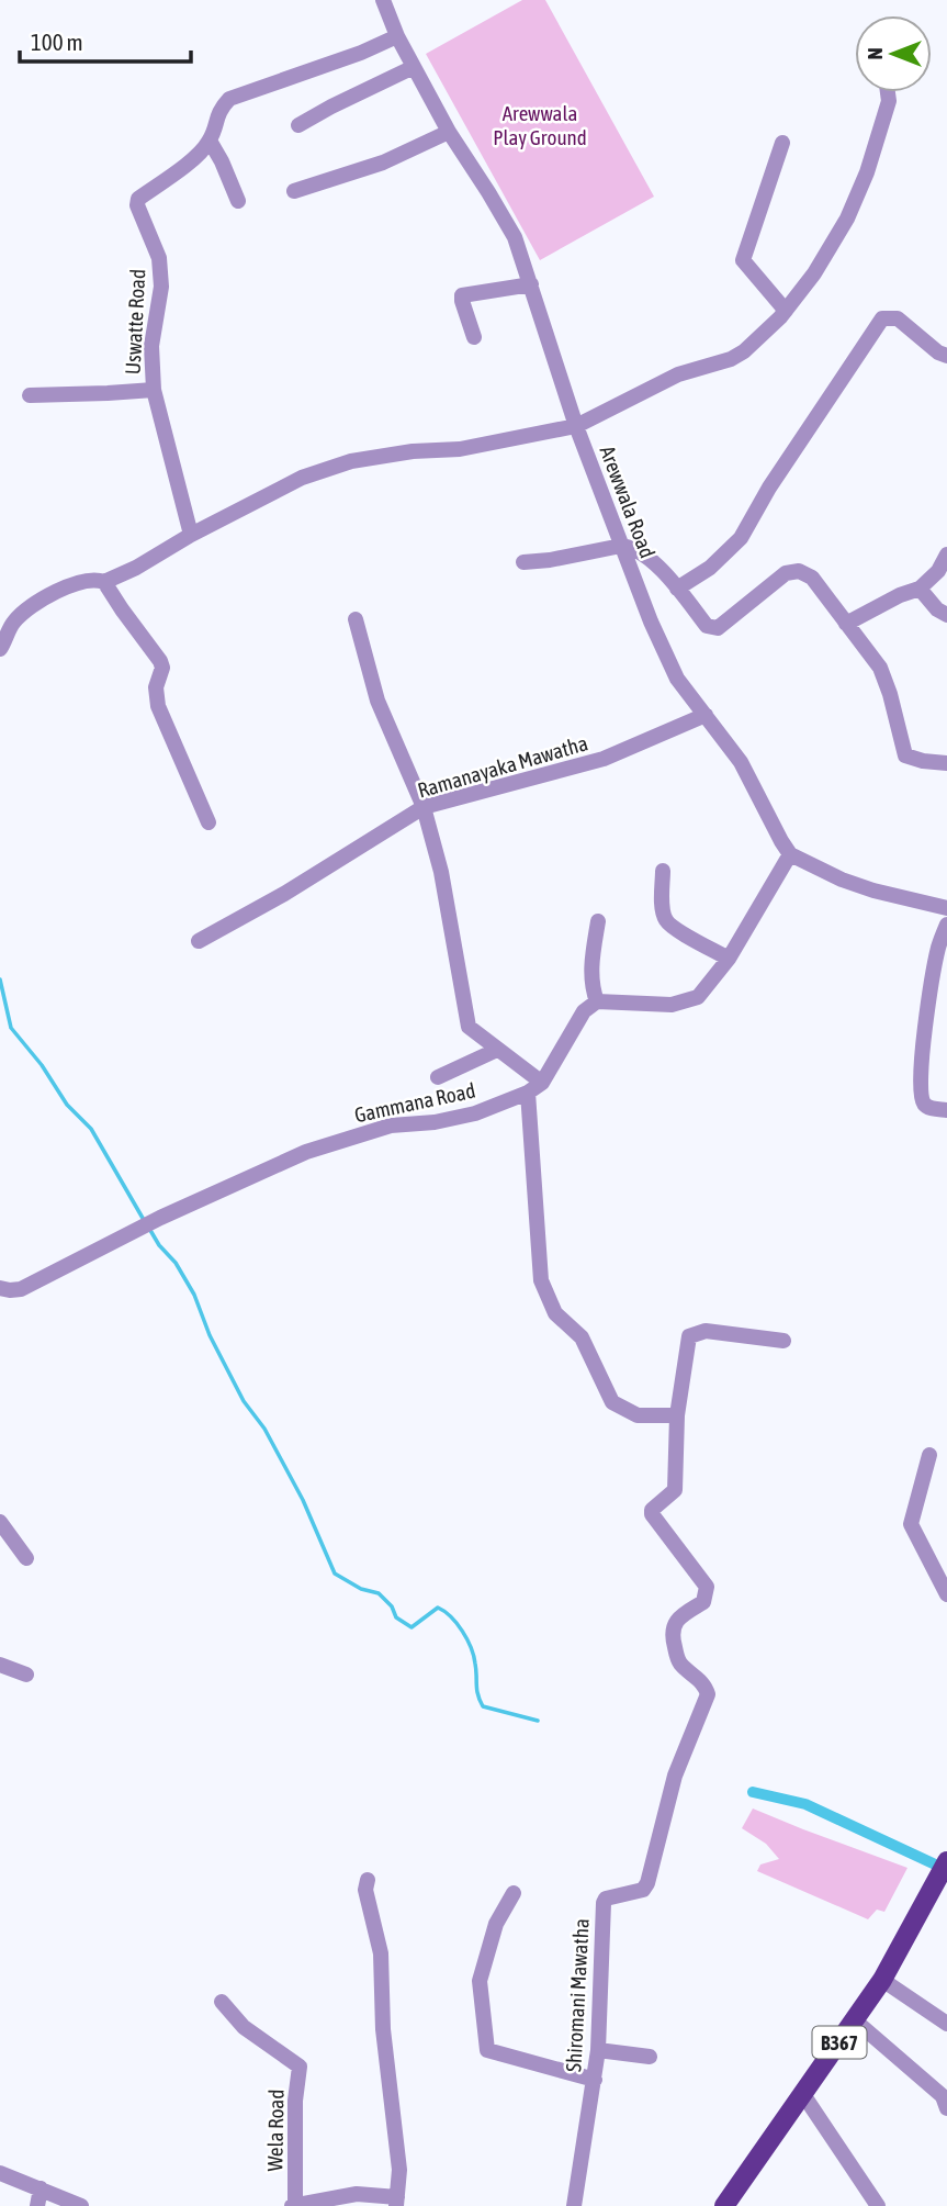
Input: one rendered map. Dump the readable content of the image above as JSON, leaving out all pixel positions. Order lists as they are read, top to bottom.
{
  "streets": {
    "main road": ["B367"],
    "street": [
      "Uswatte Road",
      "Arewwala Road",
      "Ramanayaka Mawatha",
      "Gammana Road",
      "Shiromani Mawatha",
      "Wela Road"
    ]
  },
  "crossings": [
    ["Uswatte Road", "Arewwala Road"],
    ["Arewwala Road", "Ramanayaka Mawatha"]
  ],
  "parks": ["Arewwala Play Ground"],
  "scale_bar": "100 m",
  "north": "left"
}
